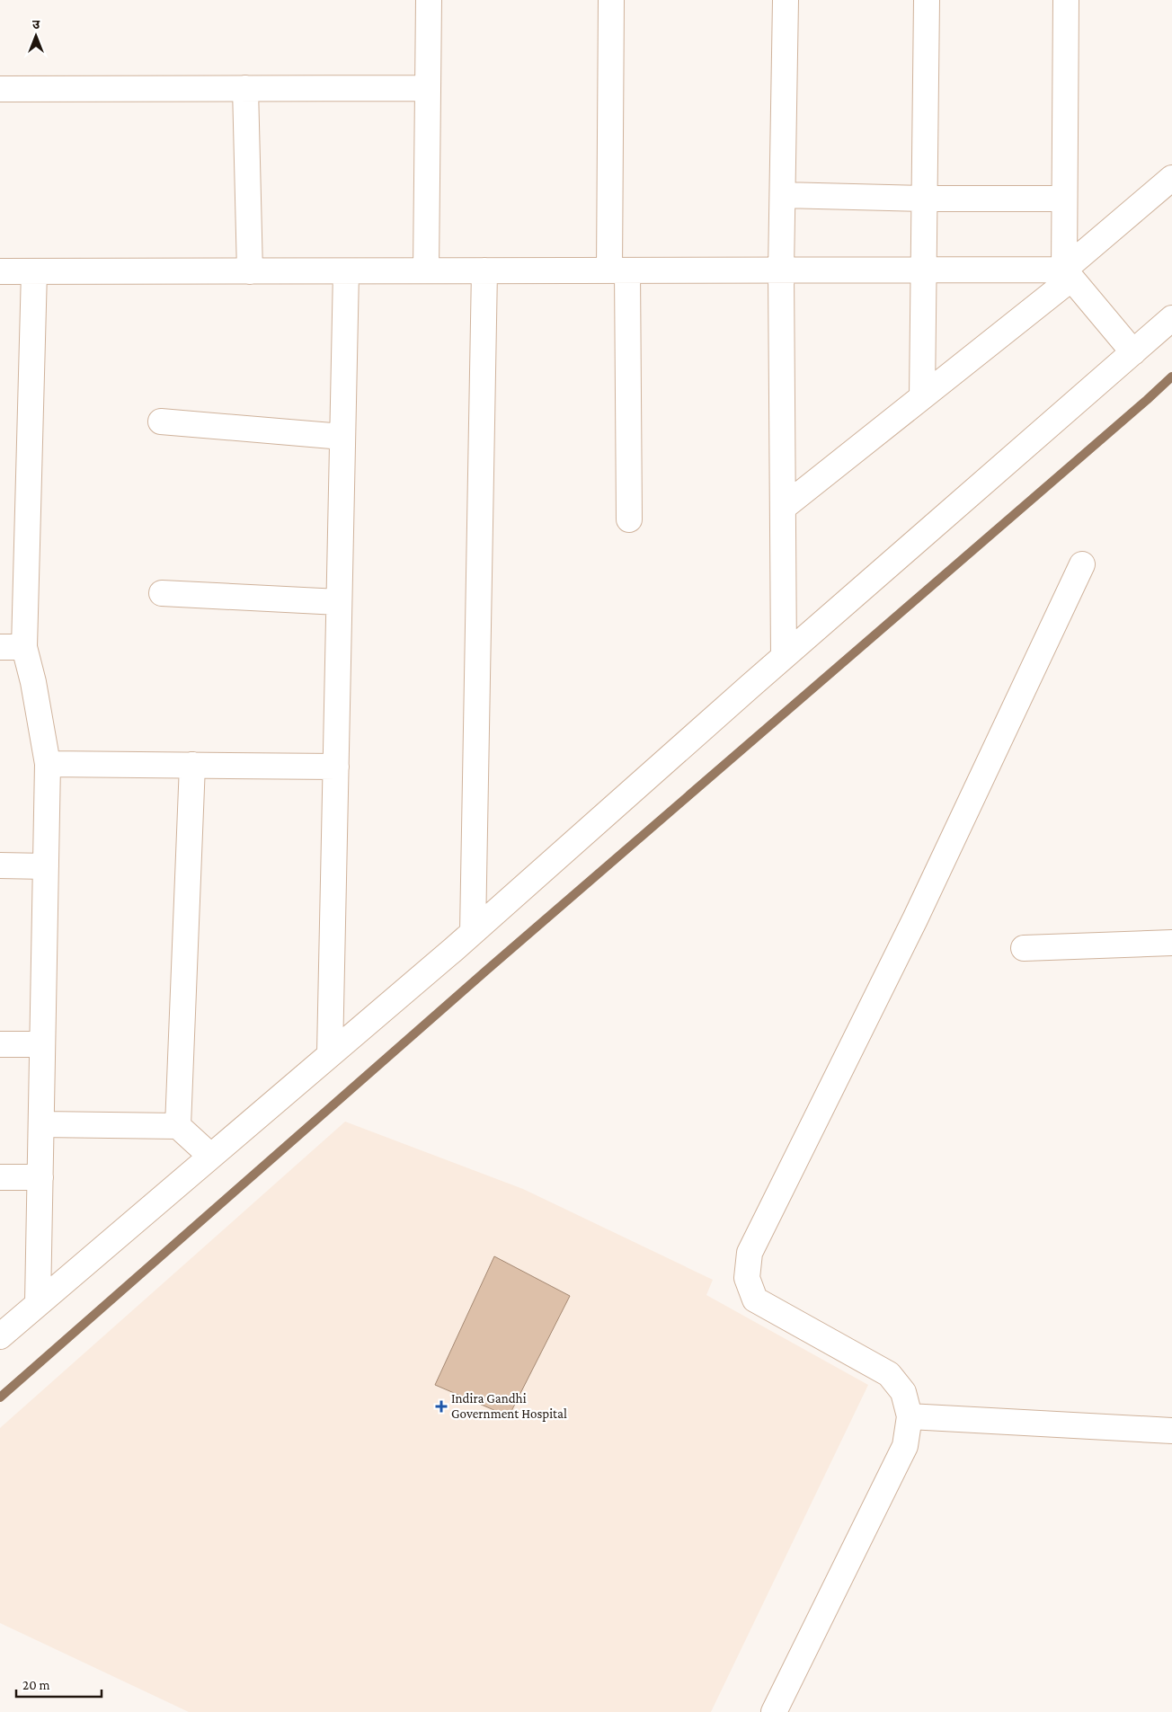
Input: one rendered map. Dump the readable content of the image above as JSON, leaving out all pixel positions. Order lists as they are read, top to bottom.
{
  "places": {
    "health": ["Indira Gandhi Government Hospital"]
  },
  "scale_bar": "20 m",
  "north": "top"
}
